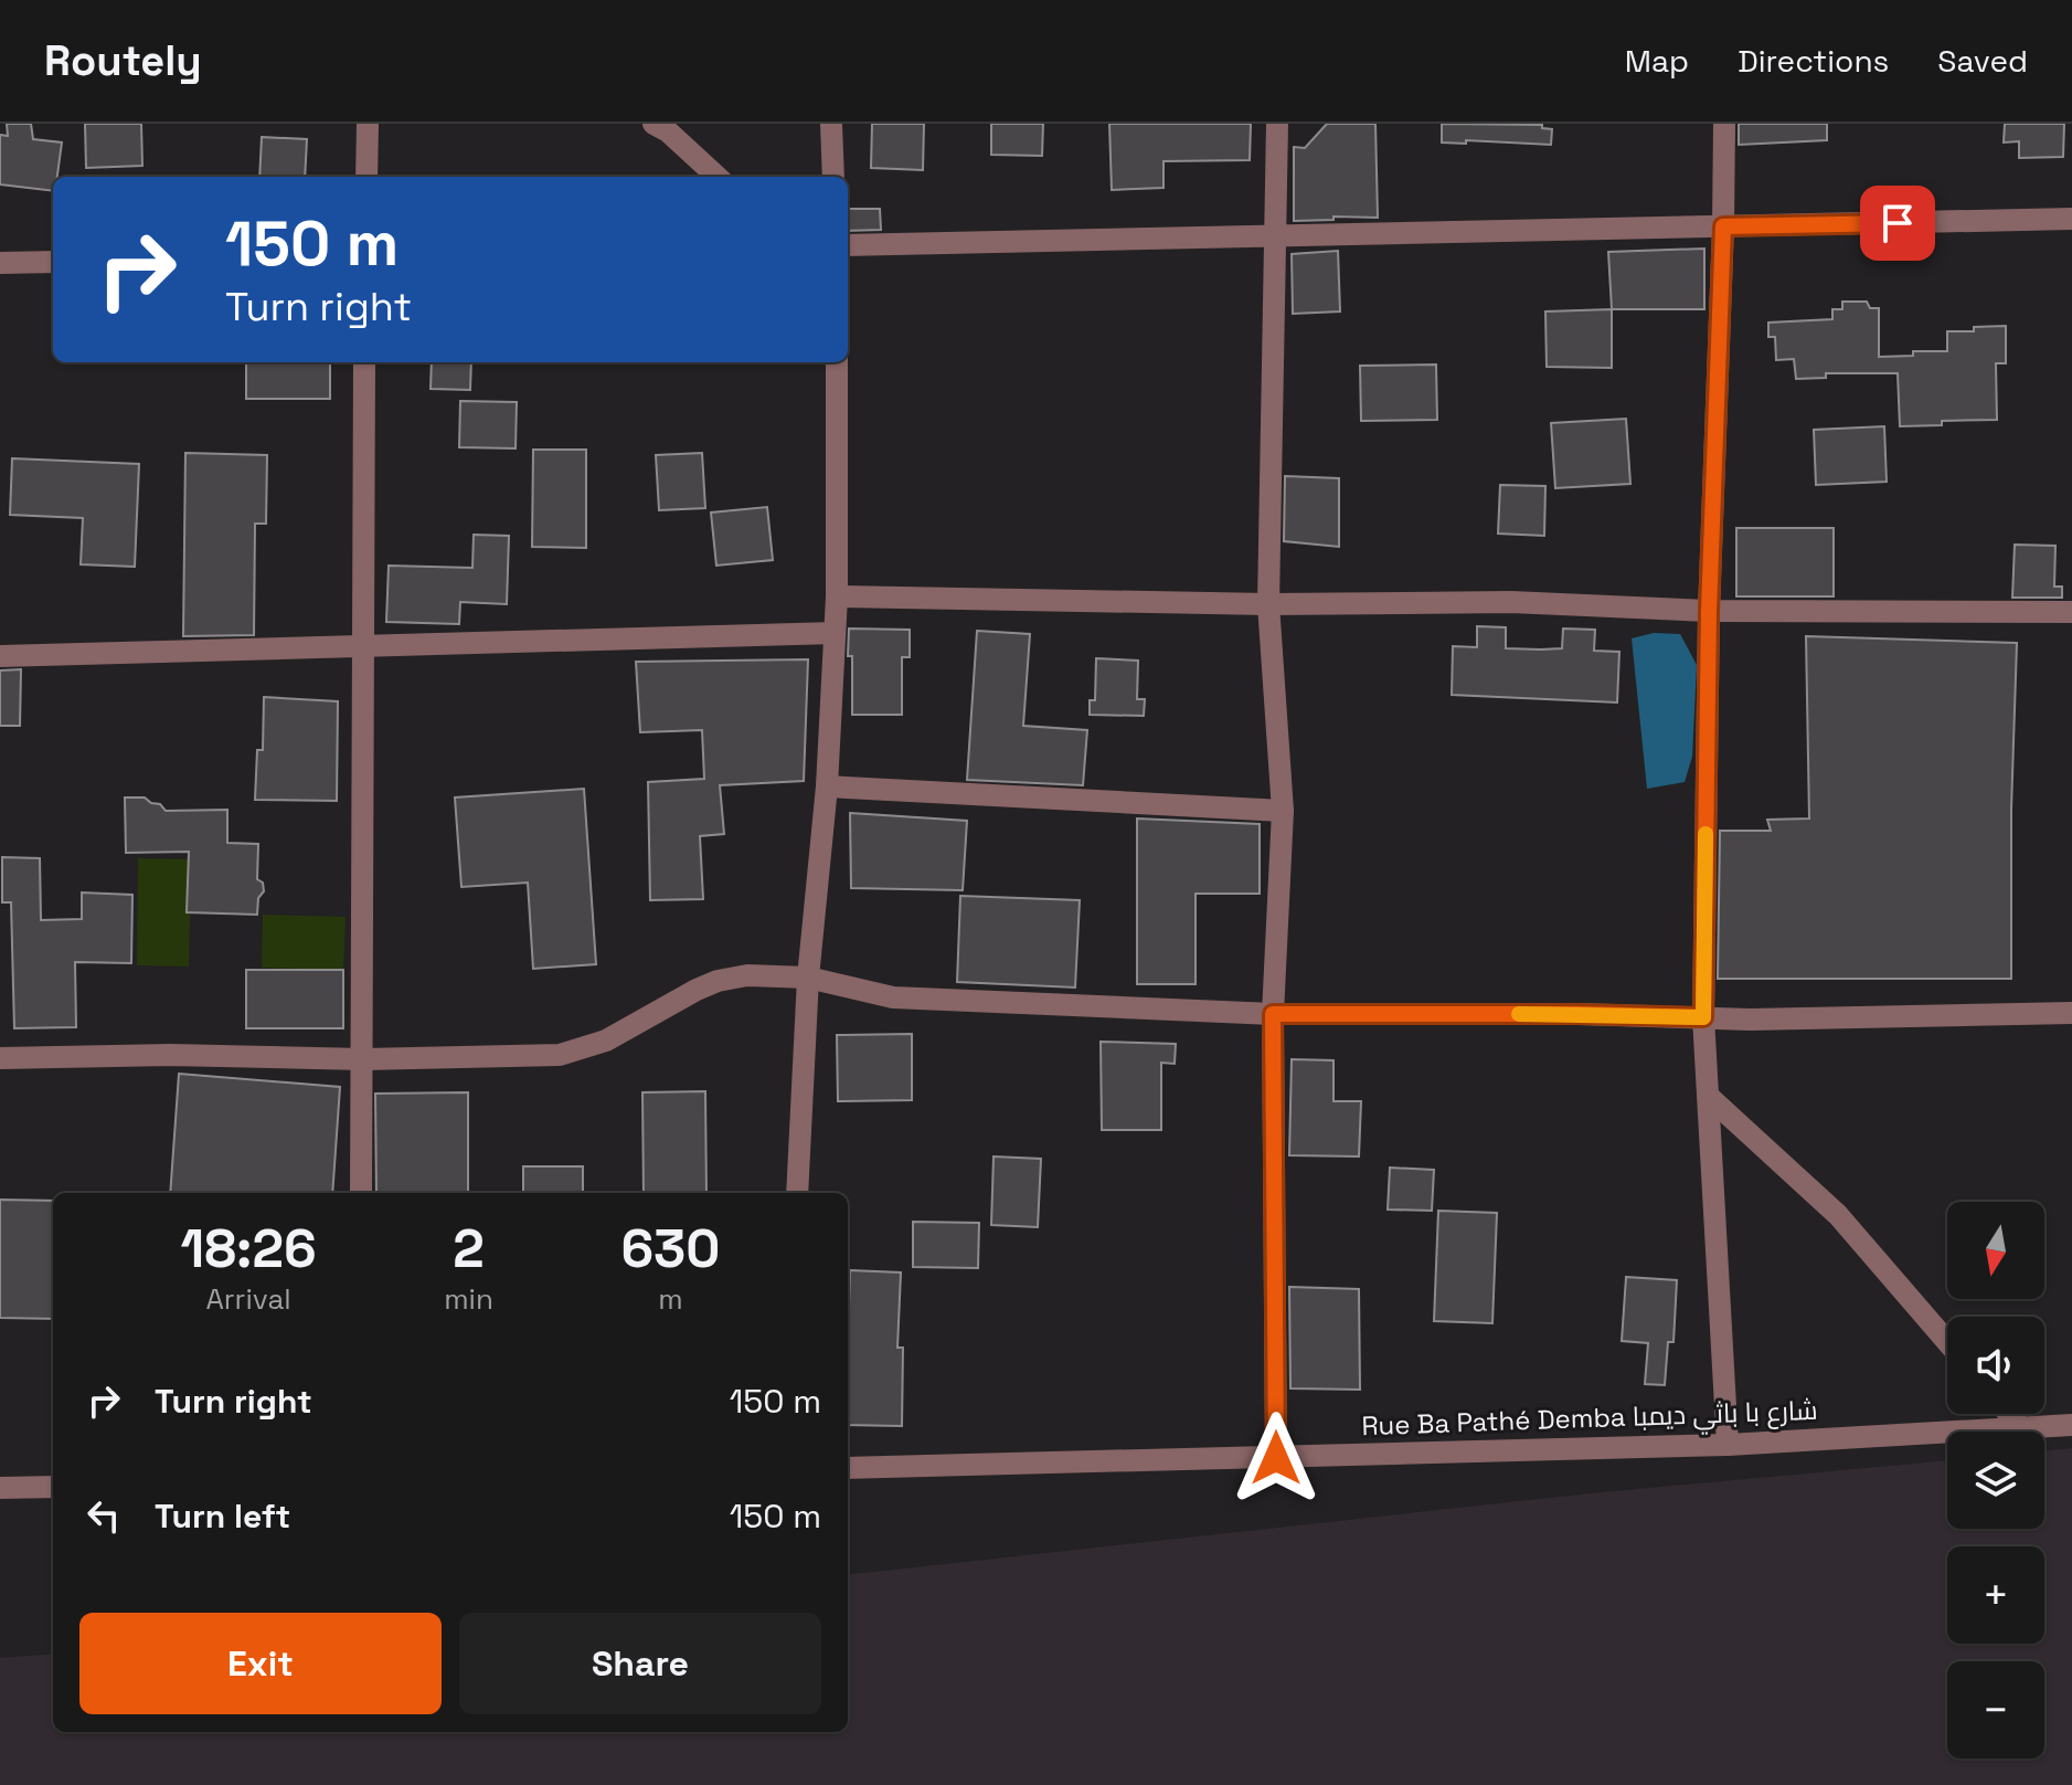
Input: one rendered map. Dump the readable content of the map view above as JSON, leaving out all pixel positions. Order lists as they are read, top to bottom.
{
  "streets": {
    "street": ["Rue Ba Pathé Demba شارع با باثي ديمبا"]
  },
  "north": "bottom",
  "page": {
    "header": "Routely",
    "nav": ["Map", "Directions", "Saved"],
    "turn": ["150 m", "Turn right"],
    "eta": [
      "18:26",
      "Arrival",
      "2",
      "min",
      "630",
      "m"
    ],
    "map_buttons": ["+", "−"],
    "list": [
      {
        "name": "Turn right",
        "value": "150 m"
      },
      {
        "name": "Turn left",
        "value": "150 m"
      }
    ],
    "buttons": ["Exit", "Share"]
  }
}
